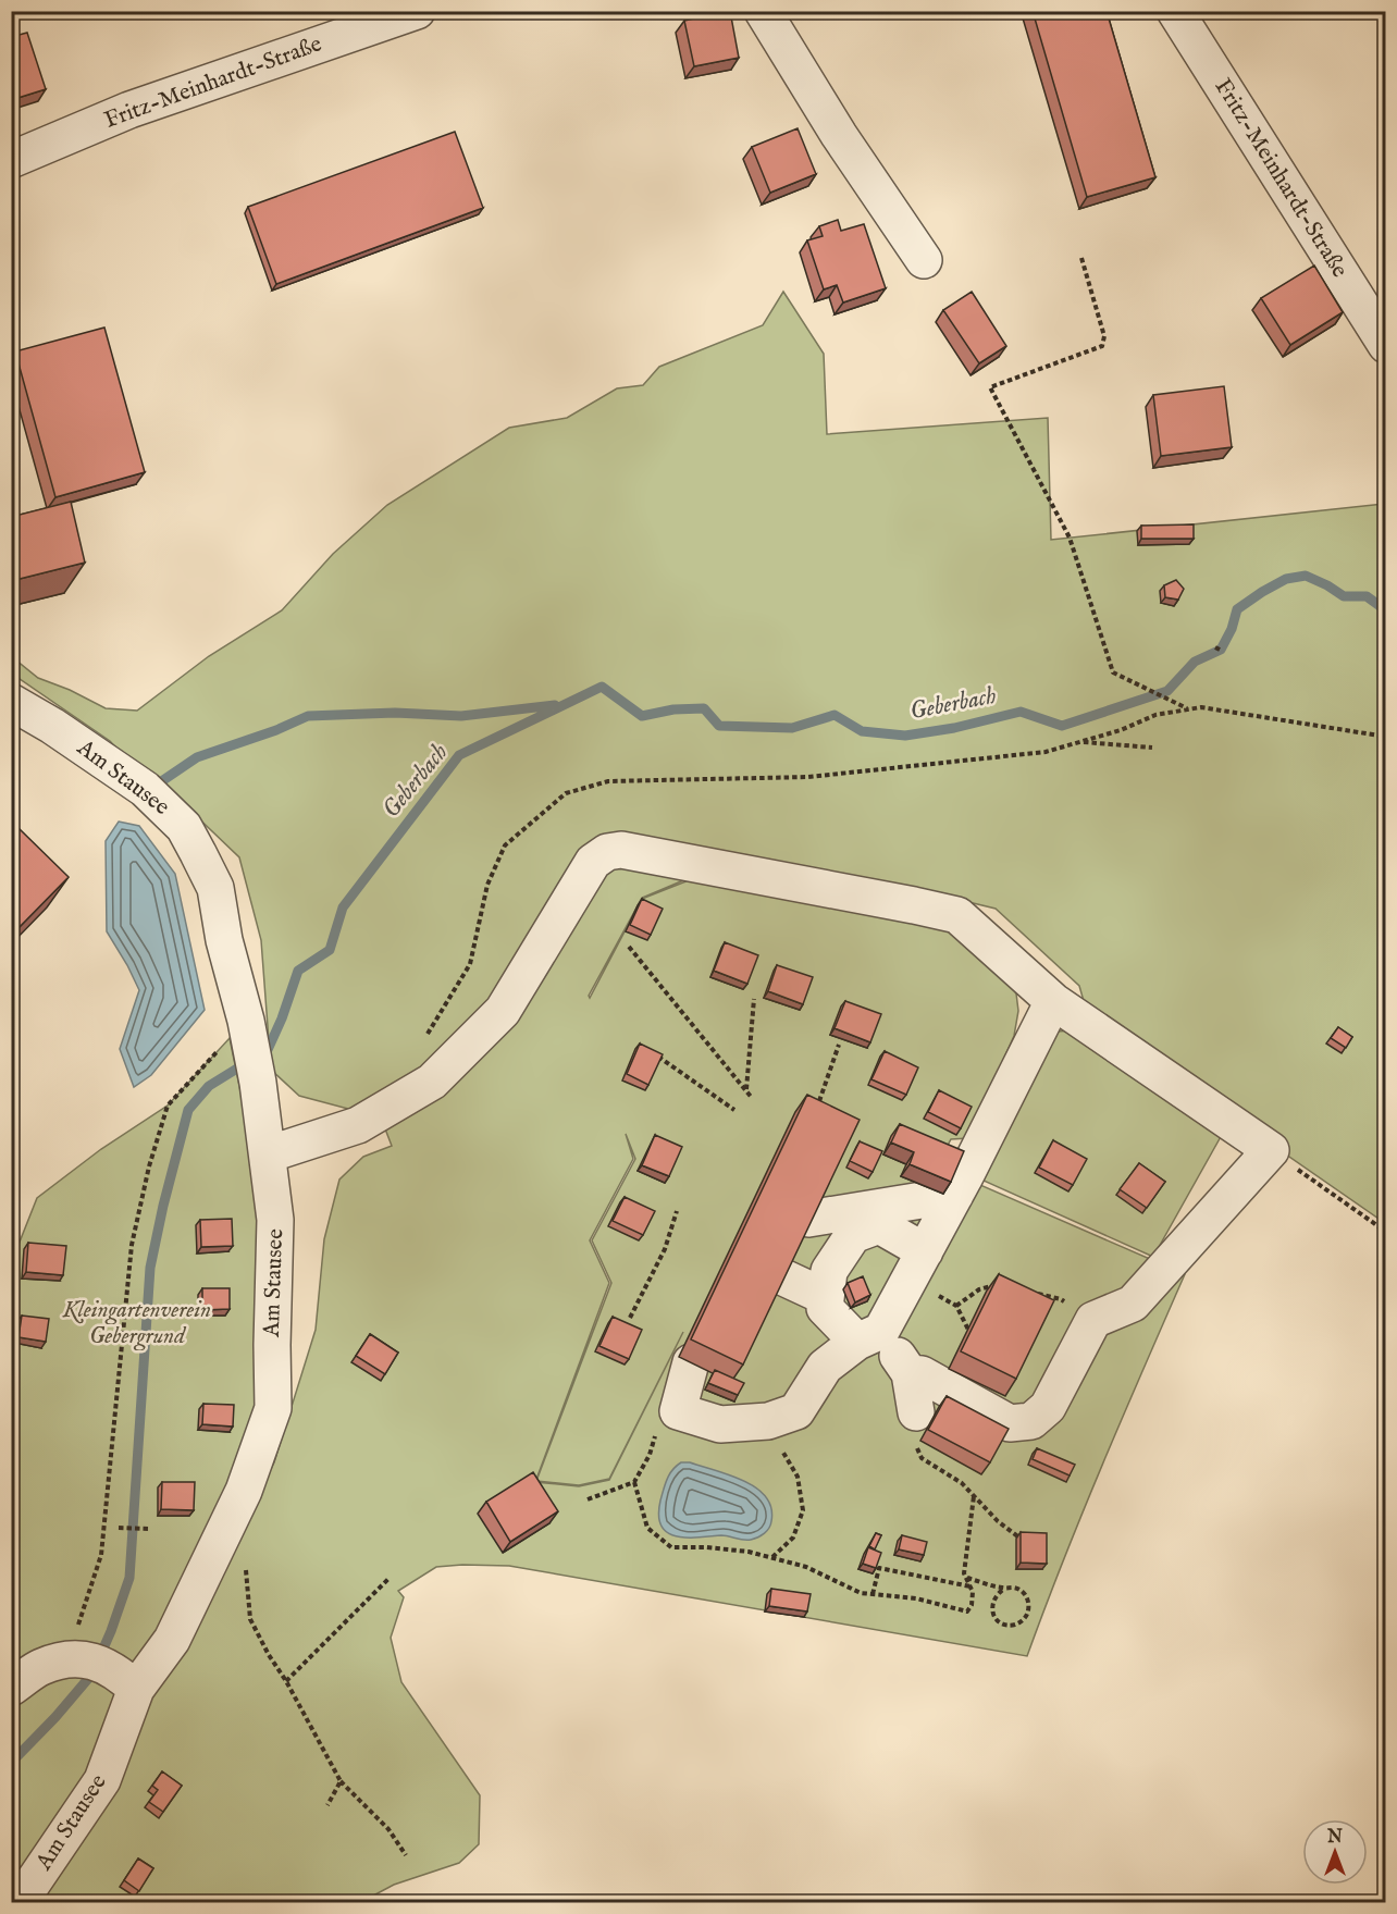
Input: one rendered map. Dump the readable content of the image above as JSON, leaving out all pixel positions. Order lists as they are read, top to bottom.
{
  "streets": {
    "street": ["Fritz-Meinhardt-Straße", "Am Stausee"]
  },
  "water": ["Geberbach"],
  "parks": ["Kleingartenverein Gebergrund"],
  "north": "top"
}
